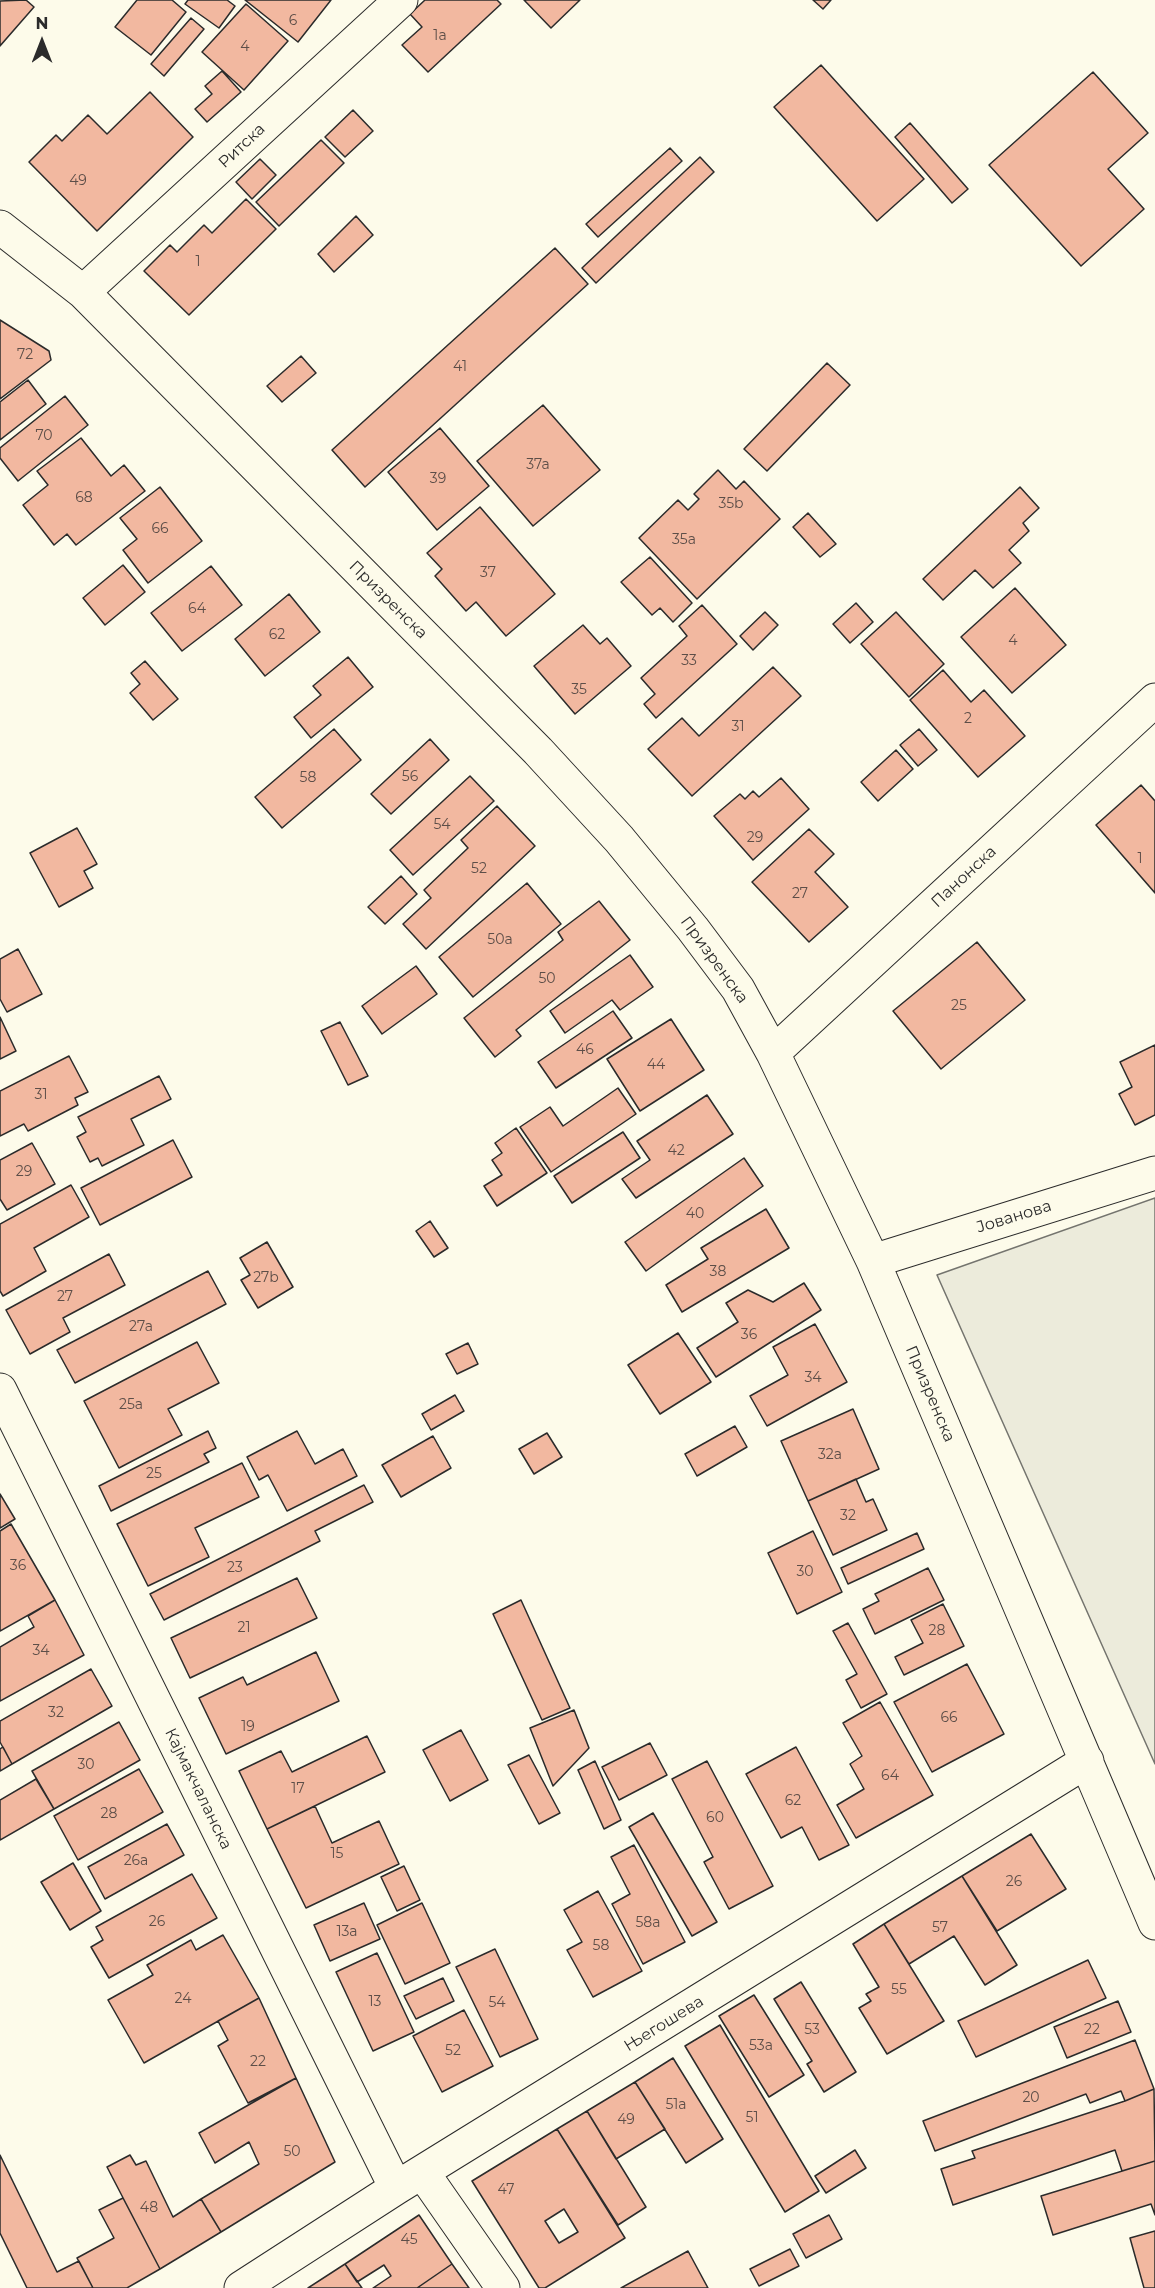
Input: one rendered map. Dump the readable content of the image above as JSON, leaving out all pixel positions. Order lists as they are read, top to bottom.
{
  "streets": {
    "street": [
      "Ритска",
      "Призренска",
      "Панонска",
      "Јованова",
      "Кајмакчаланска",
      "Његошева"
    ]
  },
  "crossings": [
    ["Ритска", "Призренска"],
    ["Призренска", "Панонска"],
    ["Призренска", "Јованова"],
    ["Призренска", "Његошева"],
    ["Кајмакчаланска", "Његошева"]
  ],
  "house_numbers": [
    "6",
    "1a",
    "4",
    "49",
    "1",
    "72",
    "41",
    "70",
    "37a",
    "39",
    "68",
    "35b",
    "66",
    "35a",
    "37",
    "64",
    "62",
    "4",
    "33",
    "35",
    "2",
    "31",
    "56",
    "58",
    "54",
    "29",
    "1",
    "52",
    "27",
    "50a",
    "50",
    "25",
    "46",
    "44",
    "31",
    "42",
    "29",
    "40",
    "38",
    "27b",
    "27",
    "27a",
    "36",
    "34",
    "25a",
    "32a",
    "25",
    "32",
    "36",
    "23",
    "30",
    "21",
    "28",
    "34",
    "32",
    "66",
    "19",
    "30",
    "64",
    "17",
    "62",
    "28",
    "60",
    "15",
    "26a",
    "26",
    "26",
    "58a",
    "57",
    "13a",
    "58",
    "55",
    "24",
    "13",
    "54",
    "53",
    "22",
    "53a",
    "52",
    "22",
    "20",
    "51a",
    "51",
    "49",
    "50",
    "47",
    "48",
    "45"
  ],
  "north": "top"
}
